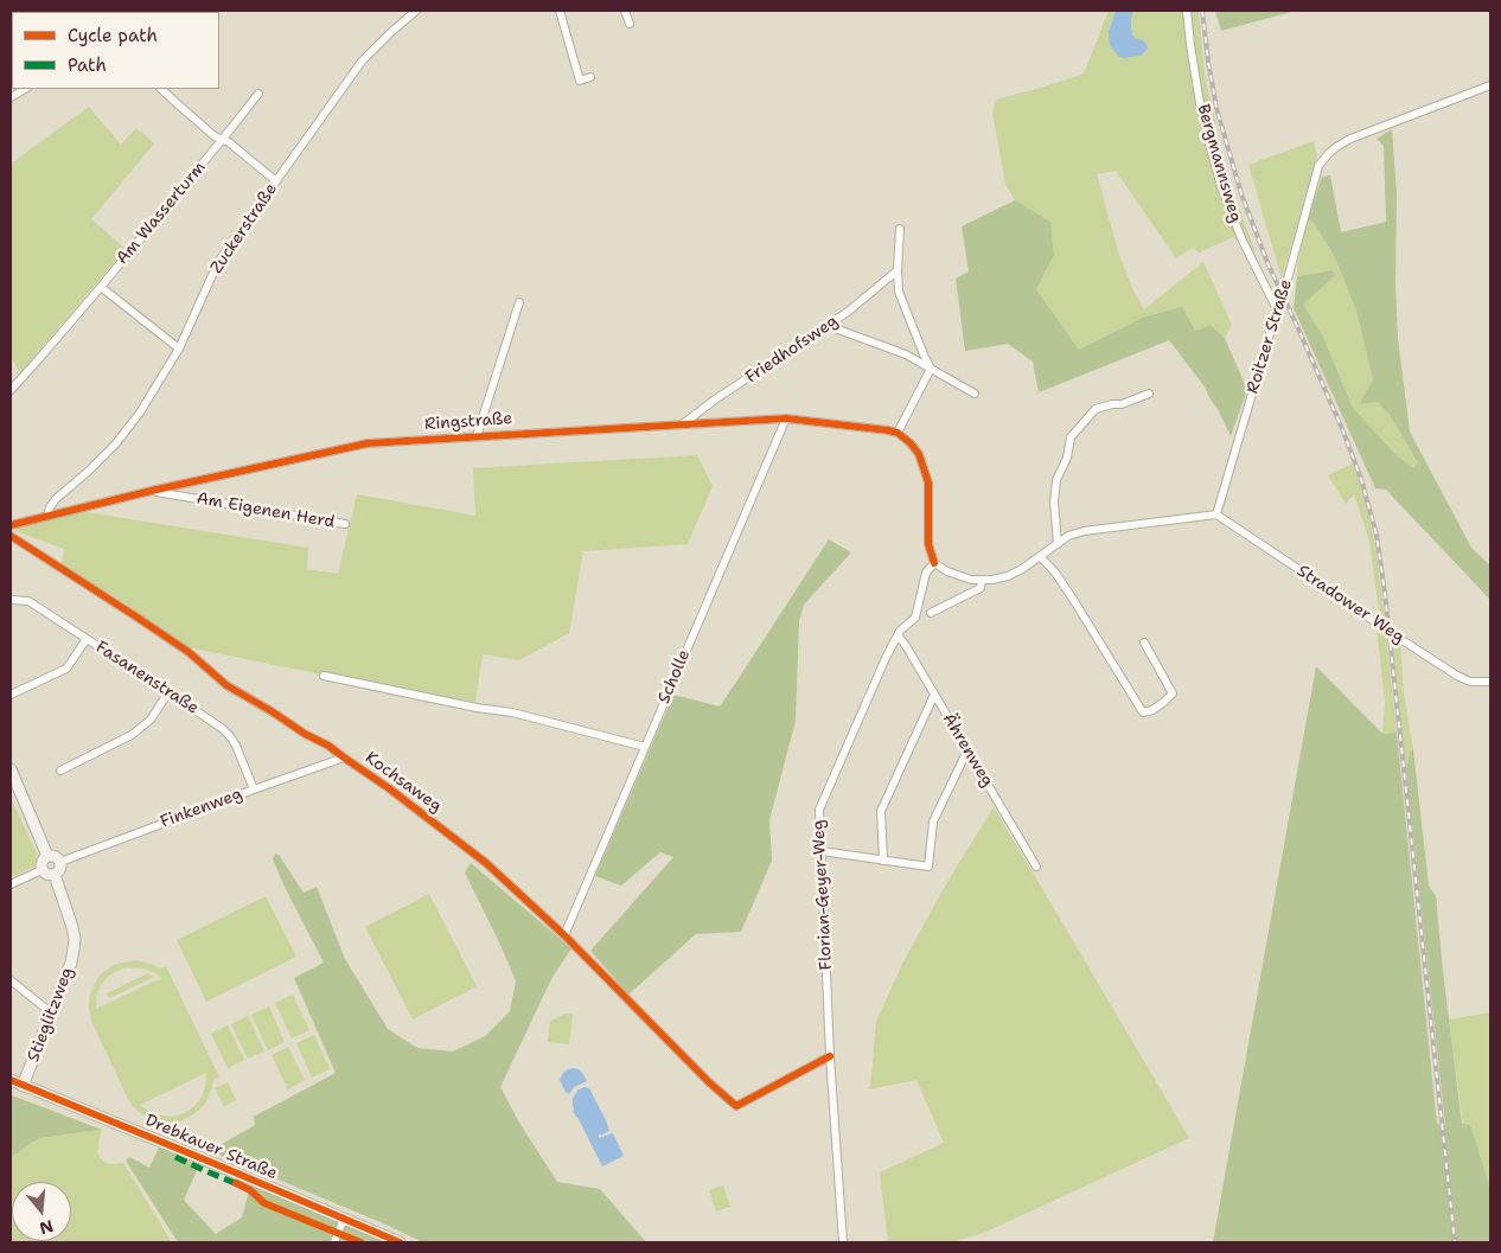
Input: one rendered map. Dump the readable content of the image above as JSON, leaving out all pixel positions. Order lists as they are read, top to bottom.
{
  "streets": {
    "street": [
      "Bergmannsweg",
      "Am Wasserturm",
      "Zuckerstraße",
      "Roitzer Straße",
      "Friedhofsweg",
      "Ringstraße",
      "Am Eigenen Herd",
      "Stradower Weg",
      "Scholle",
      "Fasanenstraße",
      "Ährenweg",
      "Kochsaweg",
      "Finkenweg",
      "Florian-Geyer-Weg",
      "Stieglitzweg",
      "Drebkauer Straße"
    ]
  },
  "crossings": [
    ["Bergmannsweg", "Roitzer Straße"],
    ["Zuckerstraße", "Ringstraße"],
    ["Roitzer Straße", "Stradower Weg"],
    ["Friedhofsweg", "Ringstraße"],
    ["Ringstraße", "Am Eigenen Herd"],
    ["Ringstraße", "Scholle"],
    ["Scholle", "Kochsaweg"],
    ["Fasanenstraße", "Finkenweg"],
    ["Ährenweg", "Florian-Geyer-Weg"],
    ["Kochsaweg", "Finkenweg"],
    ["Kochsaweg", "Florian-Geyer-Weg"],
    ["Finkenweg", "Stieglitzweg"],
    ["Stieglitzweg", "Drebkauer Straße"]
  ],
  "legend": ["Cycle path", "Path"],
  "north": "bottom"
}
